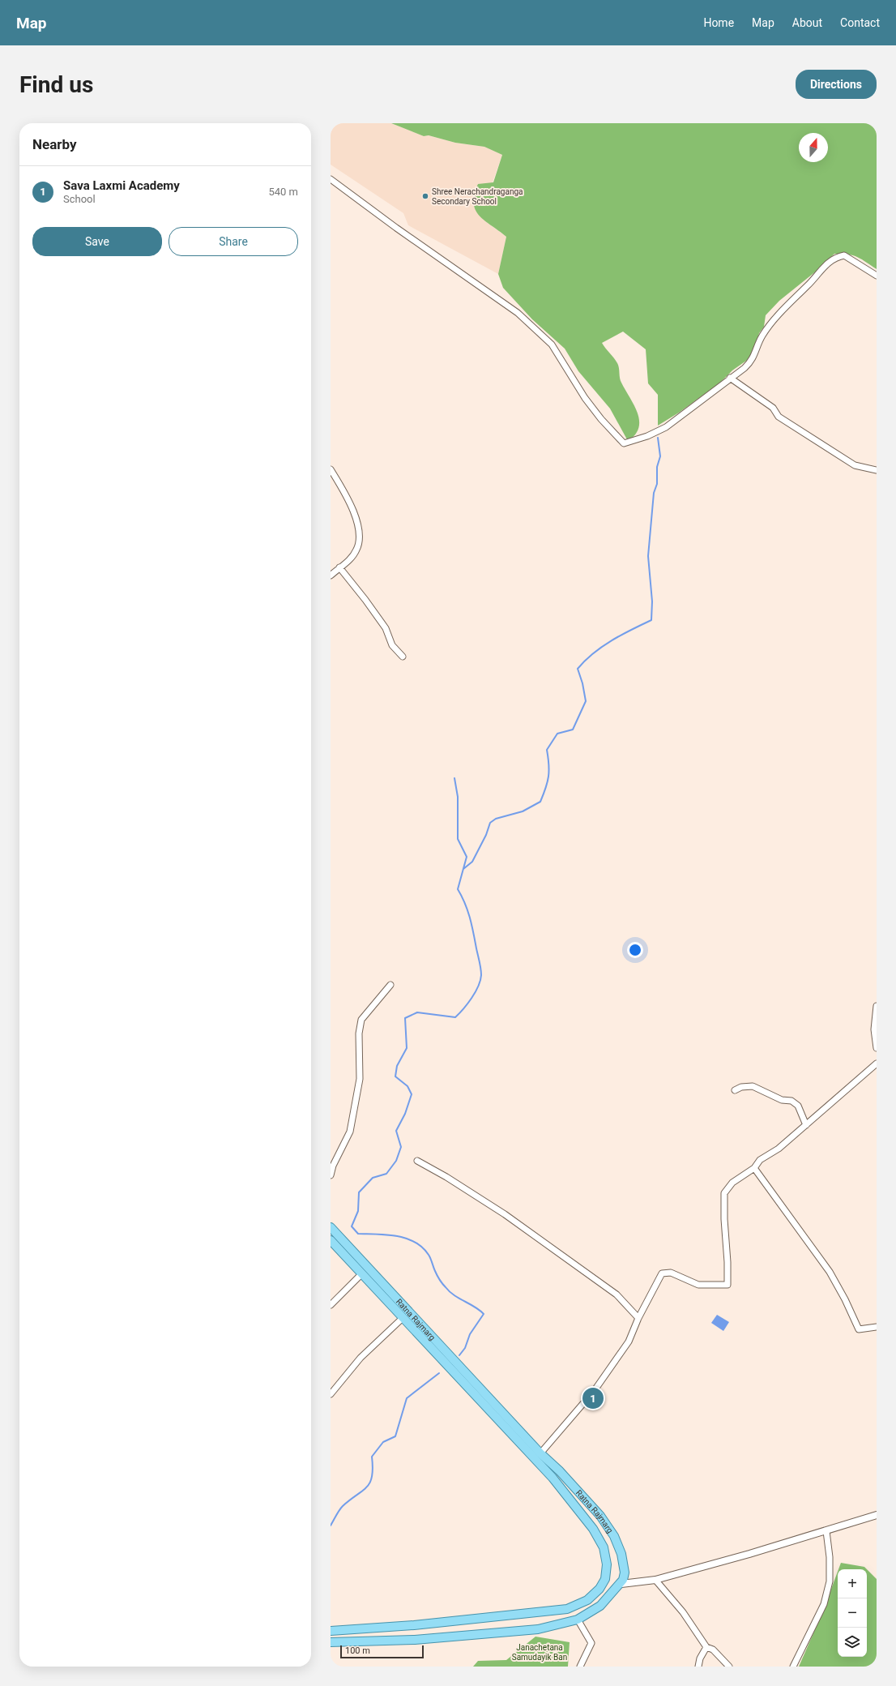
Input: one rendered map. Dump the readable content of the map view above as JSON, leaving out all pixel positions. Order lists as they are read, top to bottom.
{
  "streets": {
    "main road": ["Ratna Rajmarg"]
  },
  "parks": ["Janachetana Samudayik Ban"],
  "places": ["Shree Nerachandraganga Secondary School"],
  "scale_bar": "100 m",
  "north": "top",
  "page": {
    "header": "Map",
    "nav": [
      "Home",
      "Map",
      "About",
      "Contact"
    ],
    "buttons": [
      "Directions",
      ["Save", "Share"]
    ],
    "title": "Find us",
    "heading": "Nearby",
    "list": [
      {
        "mark": "1",
        "name": "Sava Laxmi Academy",
        "note": "School",
        "value": "540 m"
      }
    ],
    "pins": "1",
    "map_buttons": ["+", "−"],
    "scale": "100 m"
  }
}
